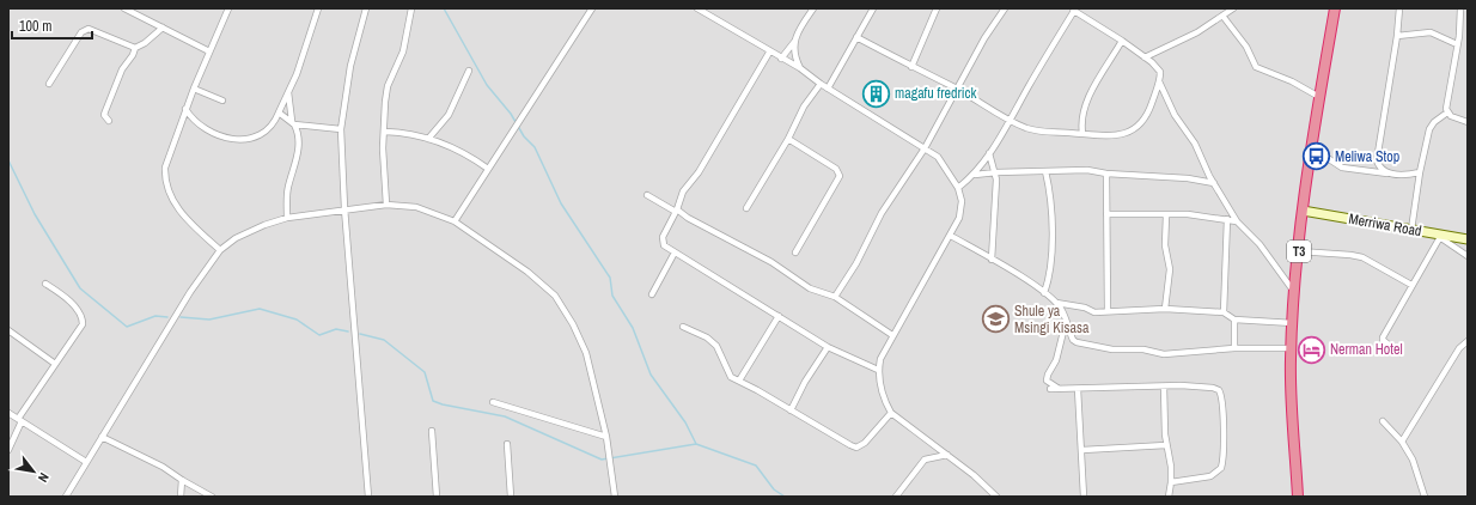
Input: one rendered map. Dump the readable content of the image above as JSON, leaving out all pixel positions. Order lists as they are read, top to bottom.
{
  "streets": {
    "highway": ["T3"],
    "street": ["Merriwa Road"]
  },
  "crossings": [
    ["Merriwa Road", "T3"]
  ],
  "places": {
    "building": ["magafu fredrick"],
    "bus stop": ["Meliwa Stop"],
    "school or university": ["Shule ya Msingi Kisasa"],
    "hotel": ["Nerman Hotel"]
  },
  "scale_bar": "100 m",
  "north": "bottom right"
}
